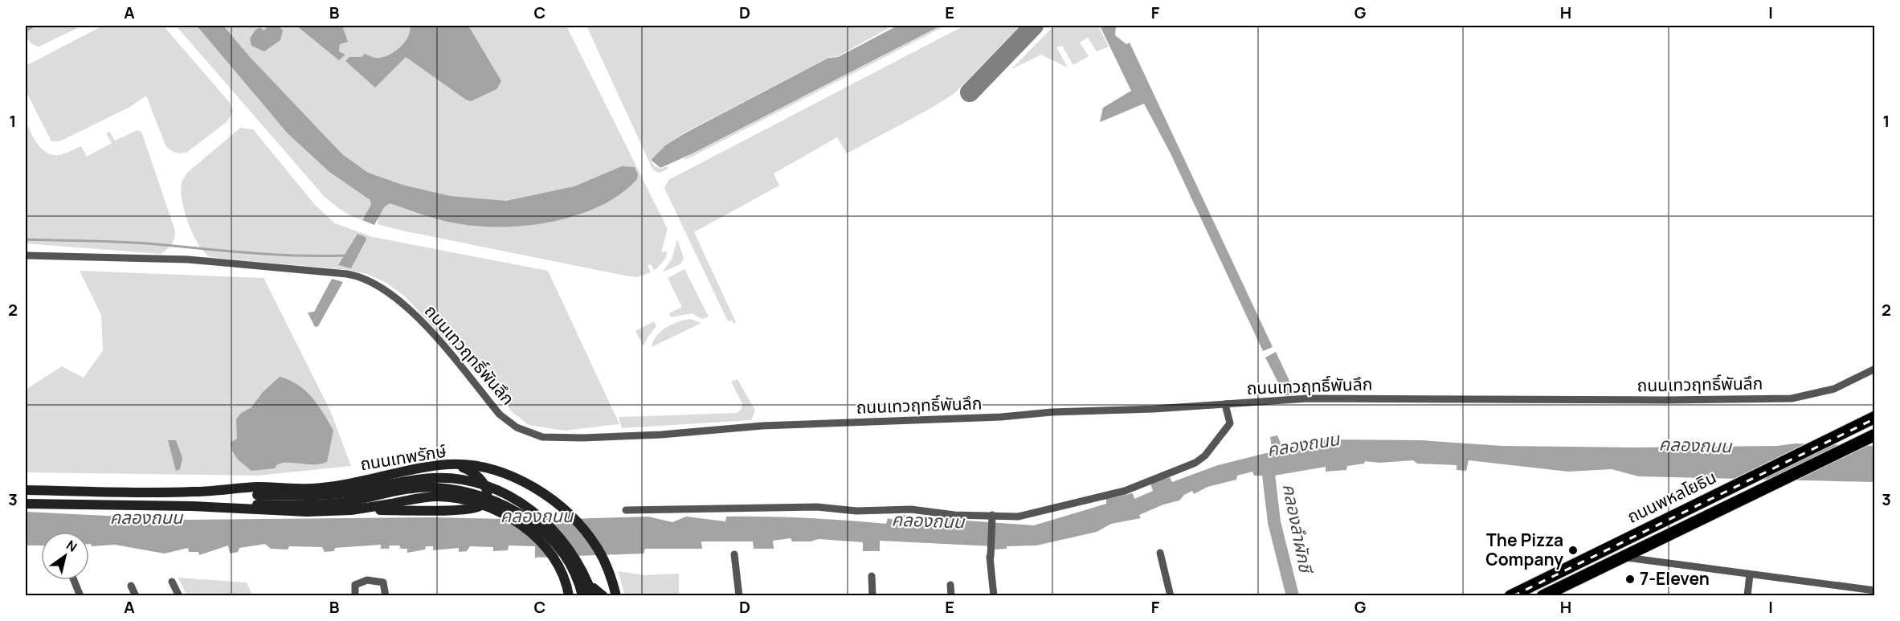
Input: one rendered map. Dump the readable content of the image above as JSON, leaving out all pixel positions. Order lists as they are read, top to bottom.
{
  "streets": {
    "main road": ["ถนนเทพรักษ์", "ถนนพหลโยธิน"],
    "street": ["ถนนเทวฤทธิ์พันลึก"]
  },
  "water": ["คลองถนน", "คลองลำผักชี"],
  "places": ["The Pizza Company", "7-Eleven"],
  "north": "top right",
  "grid": {
    "columns": [
      "A",
      "B",
      "C",
      "D",
      "E",
      "F",
      "G",
      "H",
      "I"
    ],
    "rows": ["1", "2", "3"]
  }
}
